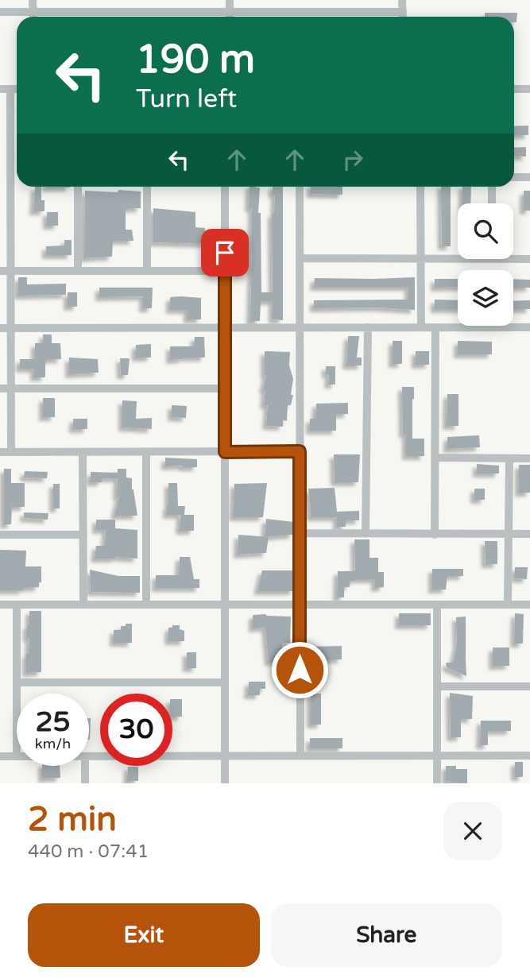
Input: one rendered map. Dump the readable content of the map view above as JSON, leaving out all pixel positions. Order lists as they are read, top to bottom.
{
  "page": {
    "turn": ["190 m", "Turn left"],
    "speed": "25 km/h",
    "limit": "30",
    "heading": ["2 min", "440 m · 07:41"],
    "buttons": ["Exit", "Share"]
  }
}
